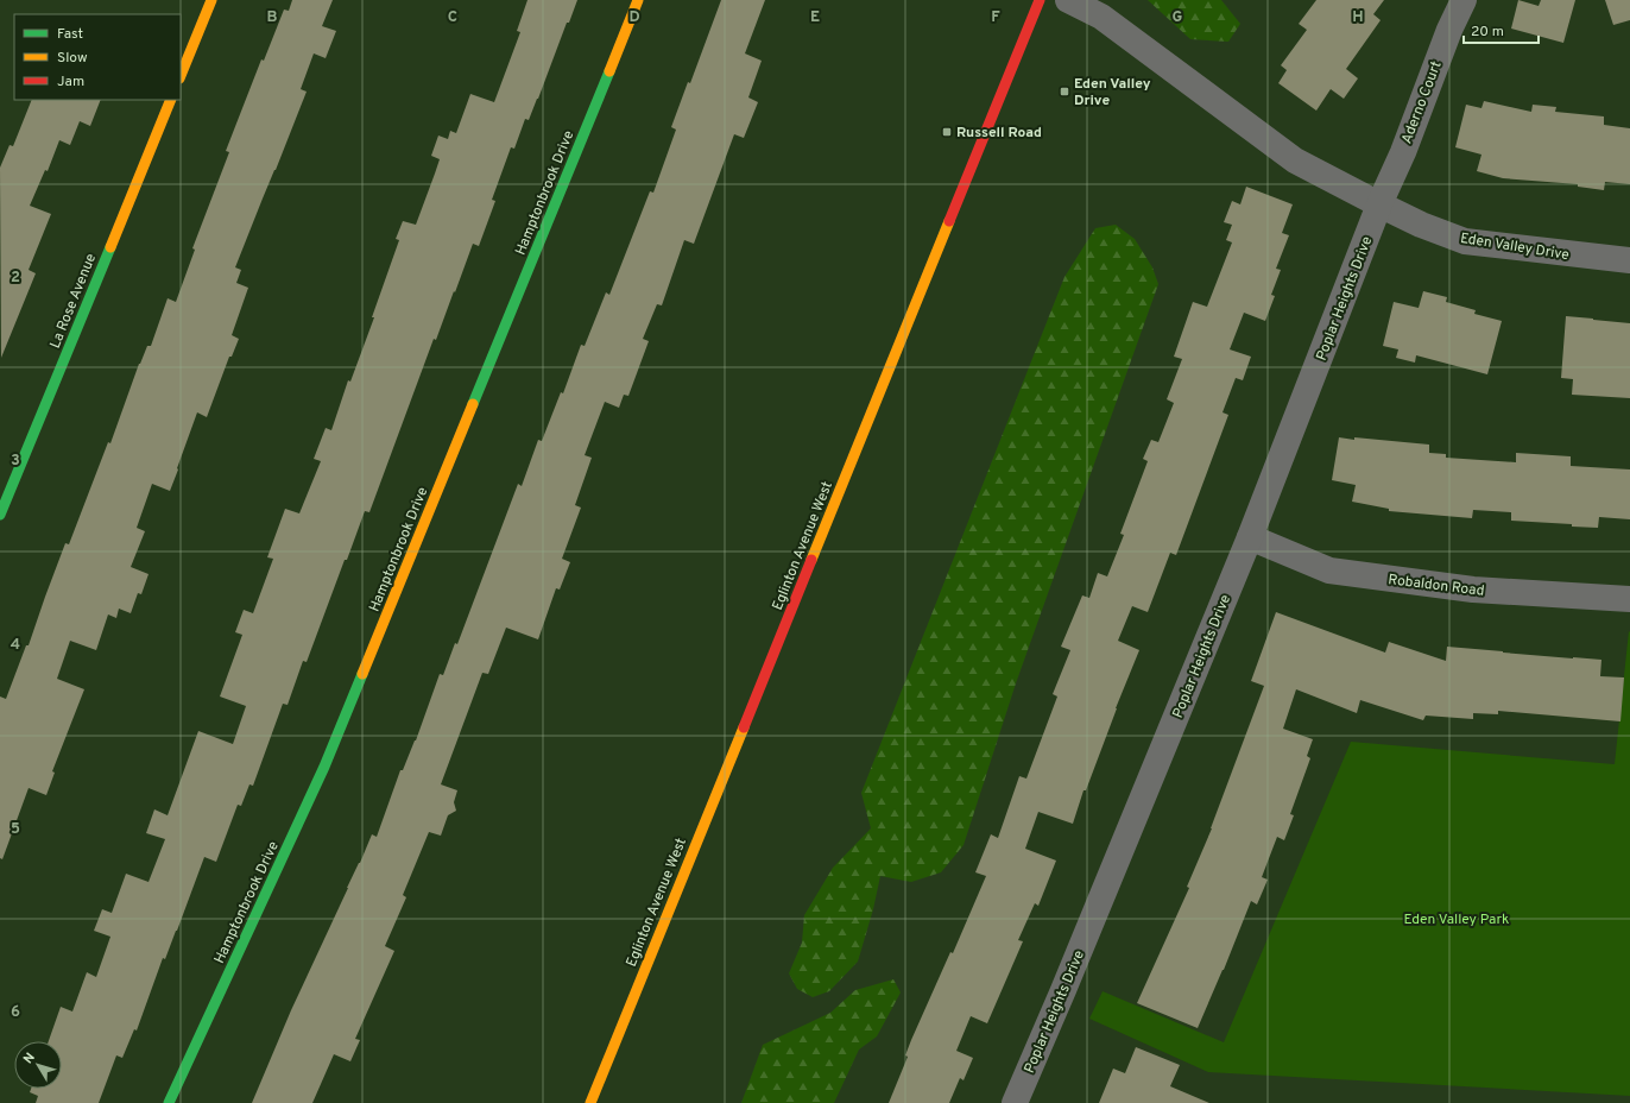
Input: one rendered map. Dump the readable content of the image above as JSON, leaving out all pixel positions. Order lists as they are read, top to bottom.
{
  "streets": {
    "street": [
      "Aderno Court",
      "Hamptonbrook Drive",
      "Eden Valley Drive",
      "Poplar Heights Drive",
      "La Rose Avenue",
      "Eglinton Avenue West",
      "Robaldon Road"
    ]
  },
  "crossings": [
    ["Aderno Court", "Eden Valley Drive"],
    ["Aderno Court", "Poplar Heights Drive"],
    ["Eden Valley Drive", "Poplar Heights Drive"],
    ["Poplar Heights Drive", "Robaldon Road"]
  ],
  "parks": ["Eden Valley Park"],
  "places": {
    "transit": ["Eden Valley Drive", "Russell Road"]
  },
  "legend": ["Fast", "Slow", "Jam"],
  "scale_bar": "20 m",
  "north": "top left",
  "grid": {
    "columns": [
      "B",
      "C",
      "D",
      "E",
      "F",
      "G",
      "H"
    ],
    "rows": [
      "2",
      "3",
      "4",
      "5",
      "6"
    ]
  }
}
